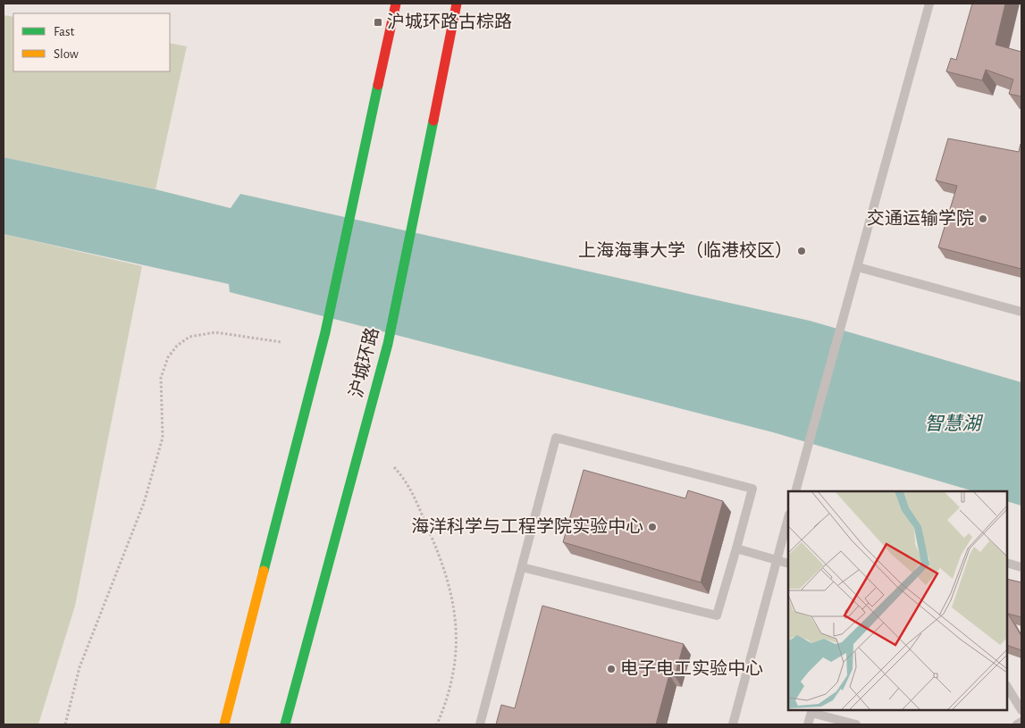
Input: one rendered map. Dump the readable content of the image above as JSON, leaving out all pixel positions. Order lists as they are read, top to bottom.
{
  "streets": {
    "main road": ["沪城环路"]
  },
  "water": ["智慧湖"],
  "places": {
    "transit": ["沪城环路古棕路"],
    "other": [
      "交通运输学院",
      "上海海事大学（临港校区）",
      "海洋科学与工程学院实验中心",
      "电子电工实验中心"
    ]
  },
  "legend": ["Fast", "Slow"]
}
